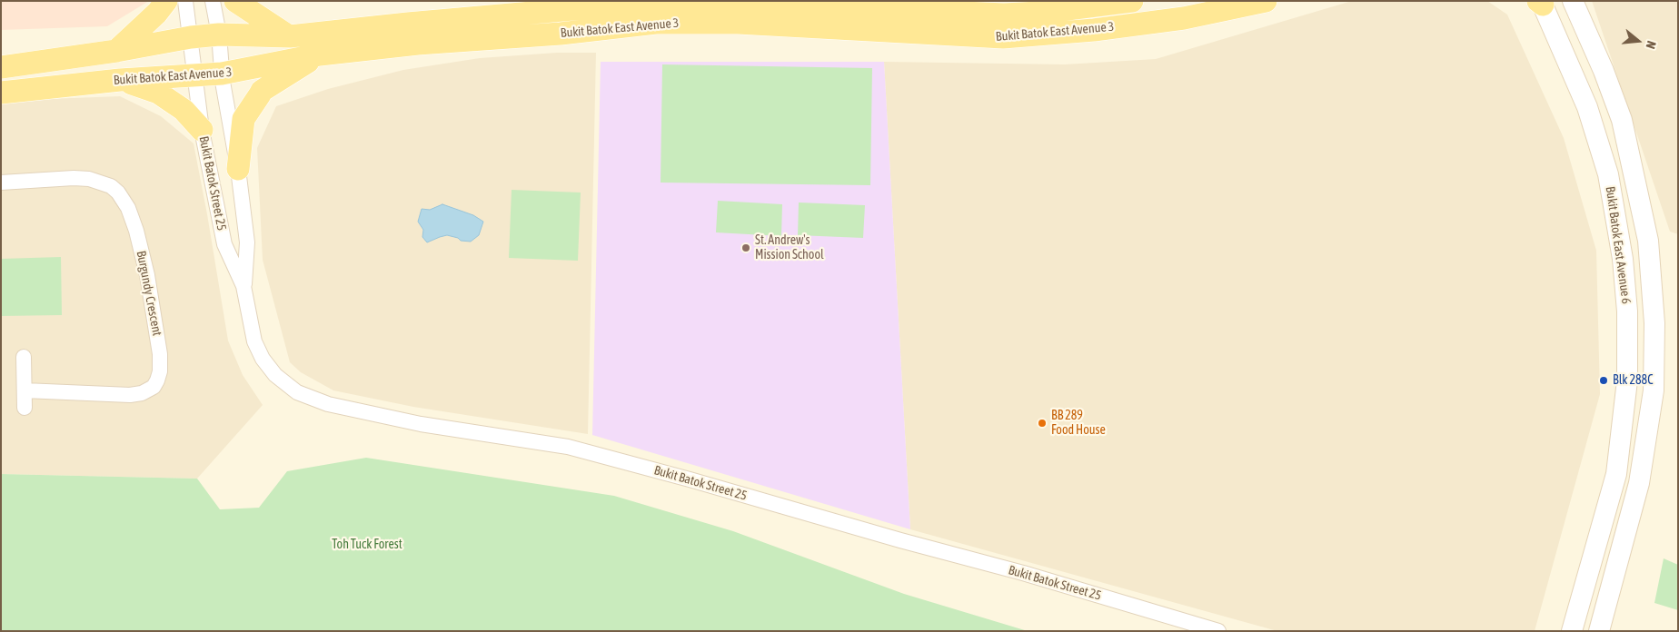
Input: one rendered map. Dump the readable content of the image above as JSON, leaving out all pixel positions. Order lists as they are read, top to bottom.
{
  "streets": {
    "main road": ["Bukit Batok East Avenue 3", "Bukit Batok East Avenue 6"],
    "street": ["Bukit Batok Street 25", "Burgundy Crescent"]
  },
  "crossings": [
    ["Bukit Batok East Avenue 3", "Bukit Batok Street 25"]
  ],
  "parks": ["Toh Tuck Forest"],
  "places": ["St. Andrew's Mission School", "Blk 288C", "BB 289 Food House"],
  "north": "right"
}
